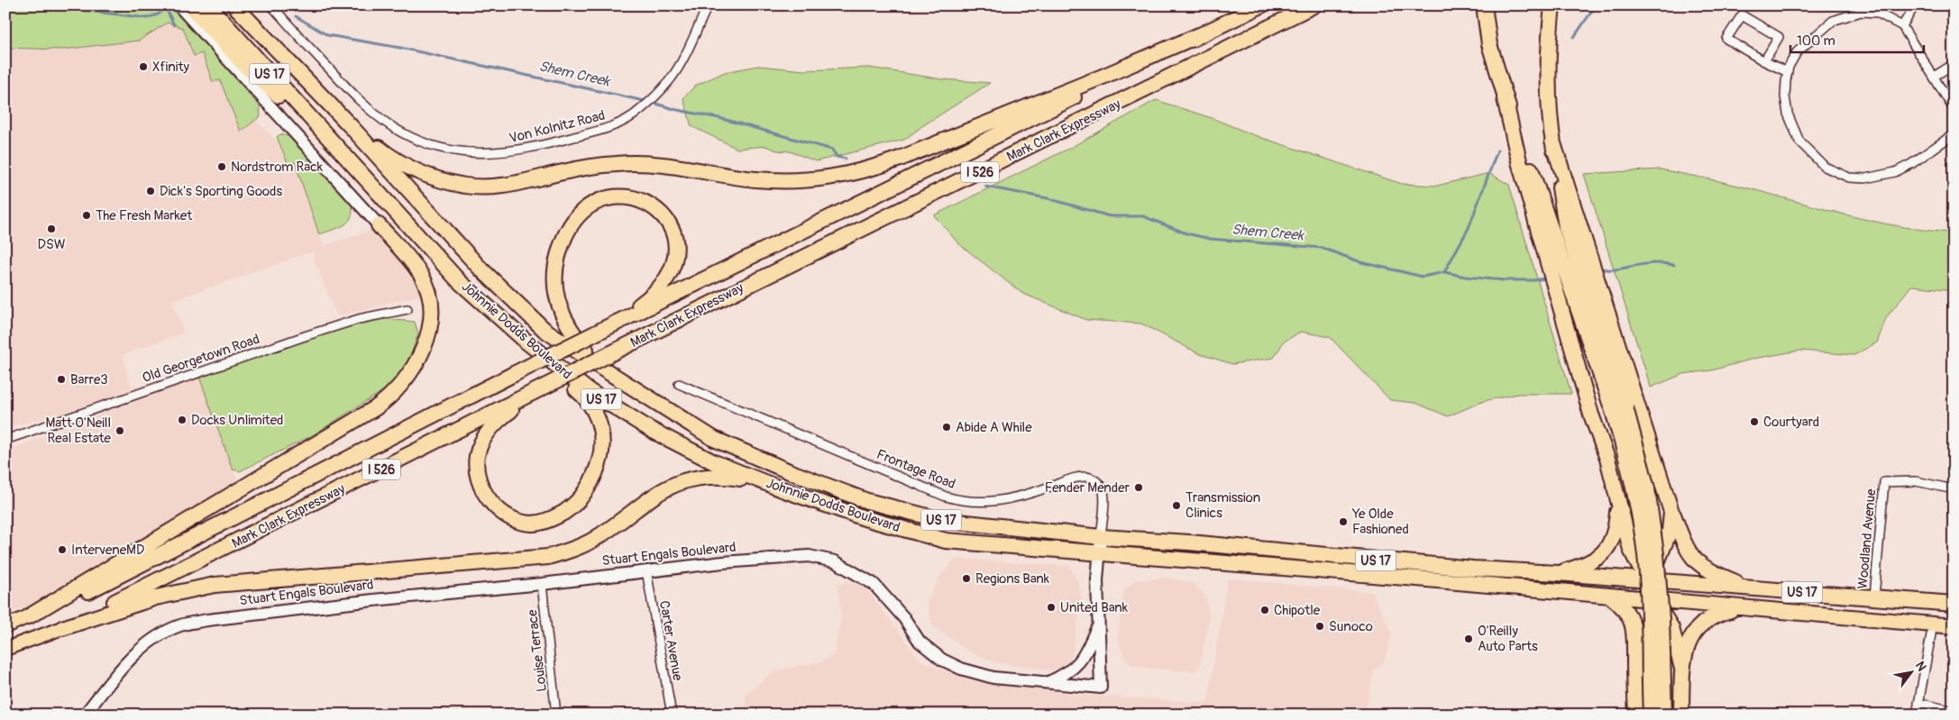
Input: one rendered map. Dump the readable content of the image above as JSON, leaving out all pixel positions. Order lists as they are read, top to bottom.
{
  "streets": {
    "highway": [
      "US 17",
      "Mark Clark Expressway",
      "I 526",
      "Johnnie Dodds Boulevard"
    ],
    "street": [
      "Von Kolnitz Road",
      "Old Georgetown Road",
      "Frontage Road",
      "Woodland Avenue",
      "Stuart Engals Boulevard",
      "Carter Avenue",
      "Louise Terrace"
    ]
  },
  "crossings": [
    ["US 17", "Johnnie Dodds Boulevard"],
    ["US 17", "Frontage Road"],
    ["US 17", "Woodland Avenue"],
    ["US 17", "Stuart Engals Boulevard"],
    ["Johnnie Dodds Boulevard", "Frontage Road"],
    ["Johnnie Dodds Boulevard", "Stuart Engals Boulevard"],
    ["Frontage Road", "Stuart Engals Boulevard"],
    ["Stuart Engals Boulevard", "Carter Avenue"],
    ["Stuart Engals Boulevard", "Louise Terrace"]
  ],
  "water": ["Shem Creek"],
  "places": [
    "Xfinity",
    "Nordstrom Rack",
    "Dick's Sporting Goods",
    "The Fresh Market",
    "DSW",
    "Barre3",
    "Docks Unlimited",
    "Courtyard",
    "Abide A While",
    "Matt O'Neill Real Estate",
    "Fender Mender",
    "Transmission Clinics",
    "Ye Olde Fashioned",
    "InterveneMD",
    "Regions Bank",
    "United Bank",
    "Chipotle",
    "Sunoco",
    "O'Reilly Auto Parts"
  ],
  "scale_bar": "100 m",
  "north": "top right"
}
